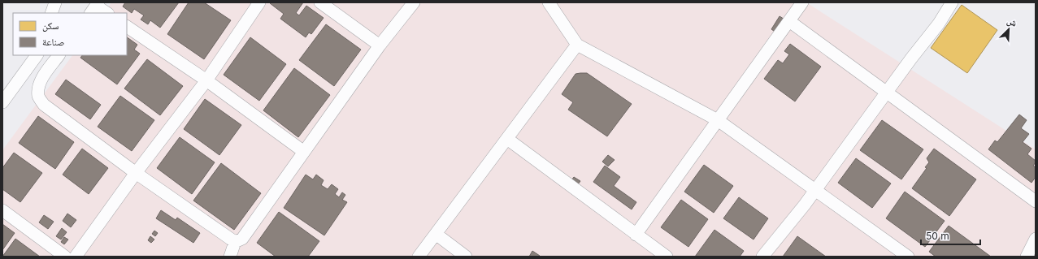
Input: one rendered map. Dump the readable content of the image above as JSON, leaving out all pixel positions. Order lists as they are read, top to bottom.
{
  "legend": ["سكن", "صناعة"],
  "scale_bar": "50 m",
  "north": "top right"
}
